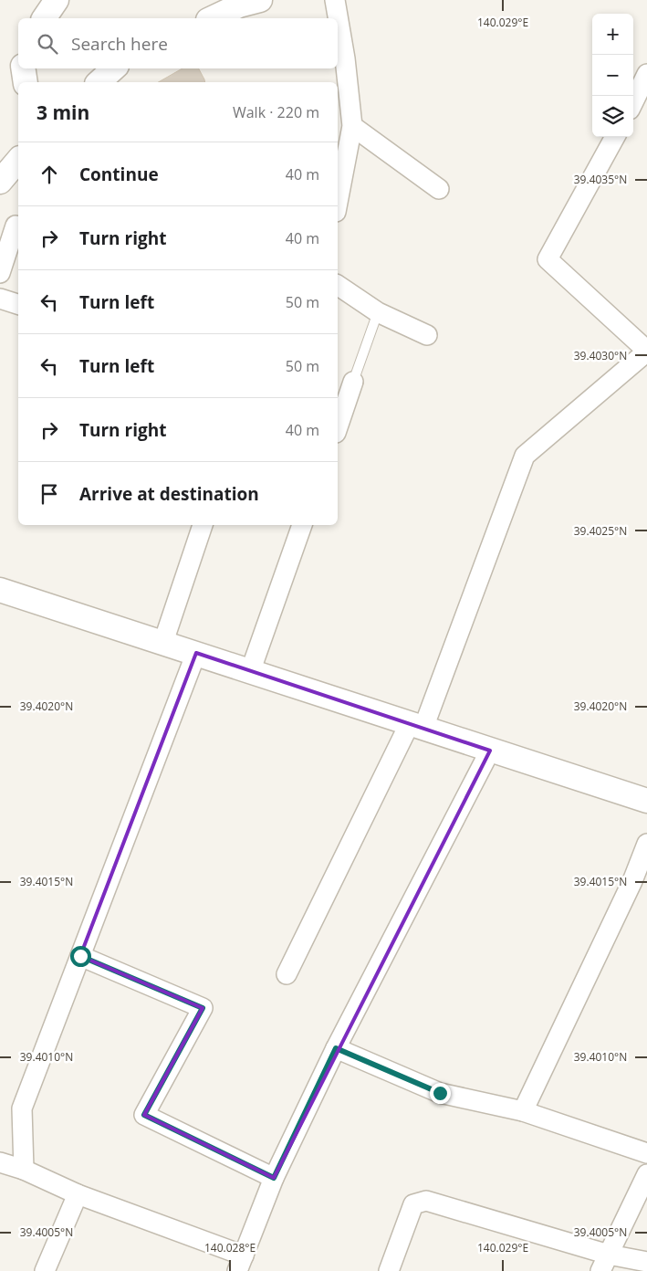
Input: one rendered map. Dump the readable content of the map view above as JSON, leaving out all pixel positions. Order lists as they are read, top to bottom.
{
  "page": {
    "map_buttons": ["+", "−"],
    "search": "Search here",
    "heading": ["3 min", "Walk · 220 m"],
    "list": [
      ["Continue", "40 m"],
      ["Turn right", "40 m"],
      ["Turn left", "50 m"],
      ["Turn left", "50 m"],
      ["Turn right", "40 m"],
      "Arrive at destination"
    ]
  },
  "coordinates": [
    "140.029°E",
    "39.4035°N",
    "39.4030°N",
    "39.4025°N",
    "39.4020°N",
    "39.4015°N",
    "39.4010°N",
    "39.4005°N",
    "140.028°E"
  ]
}
